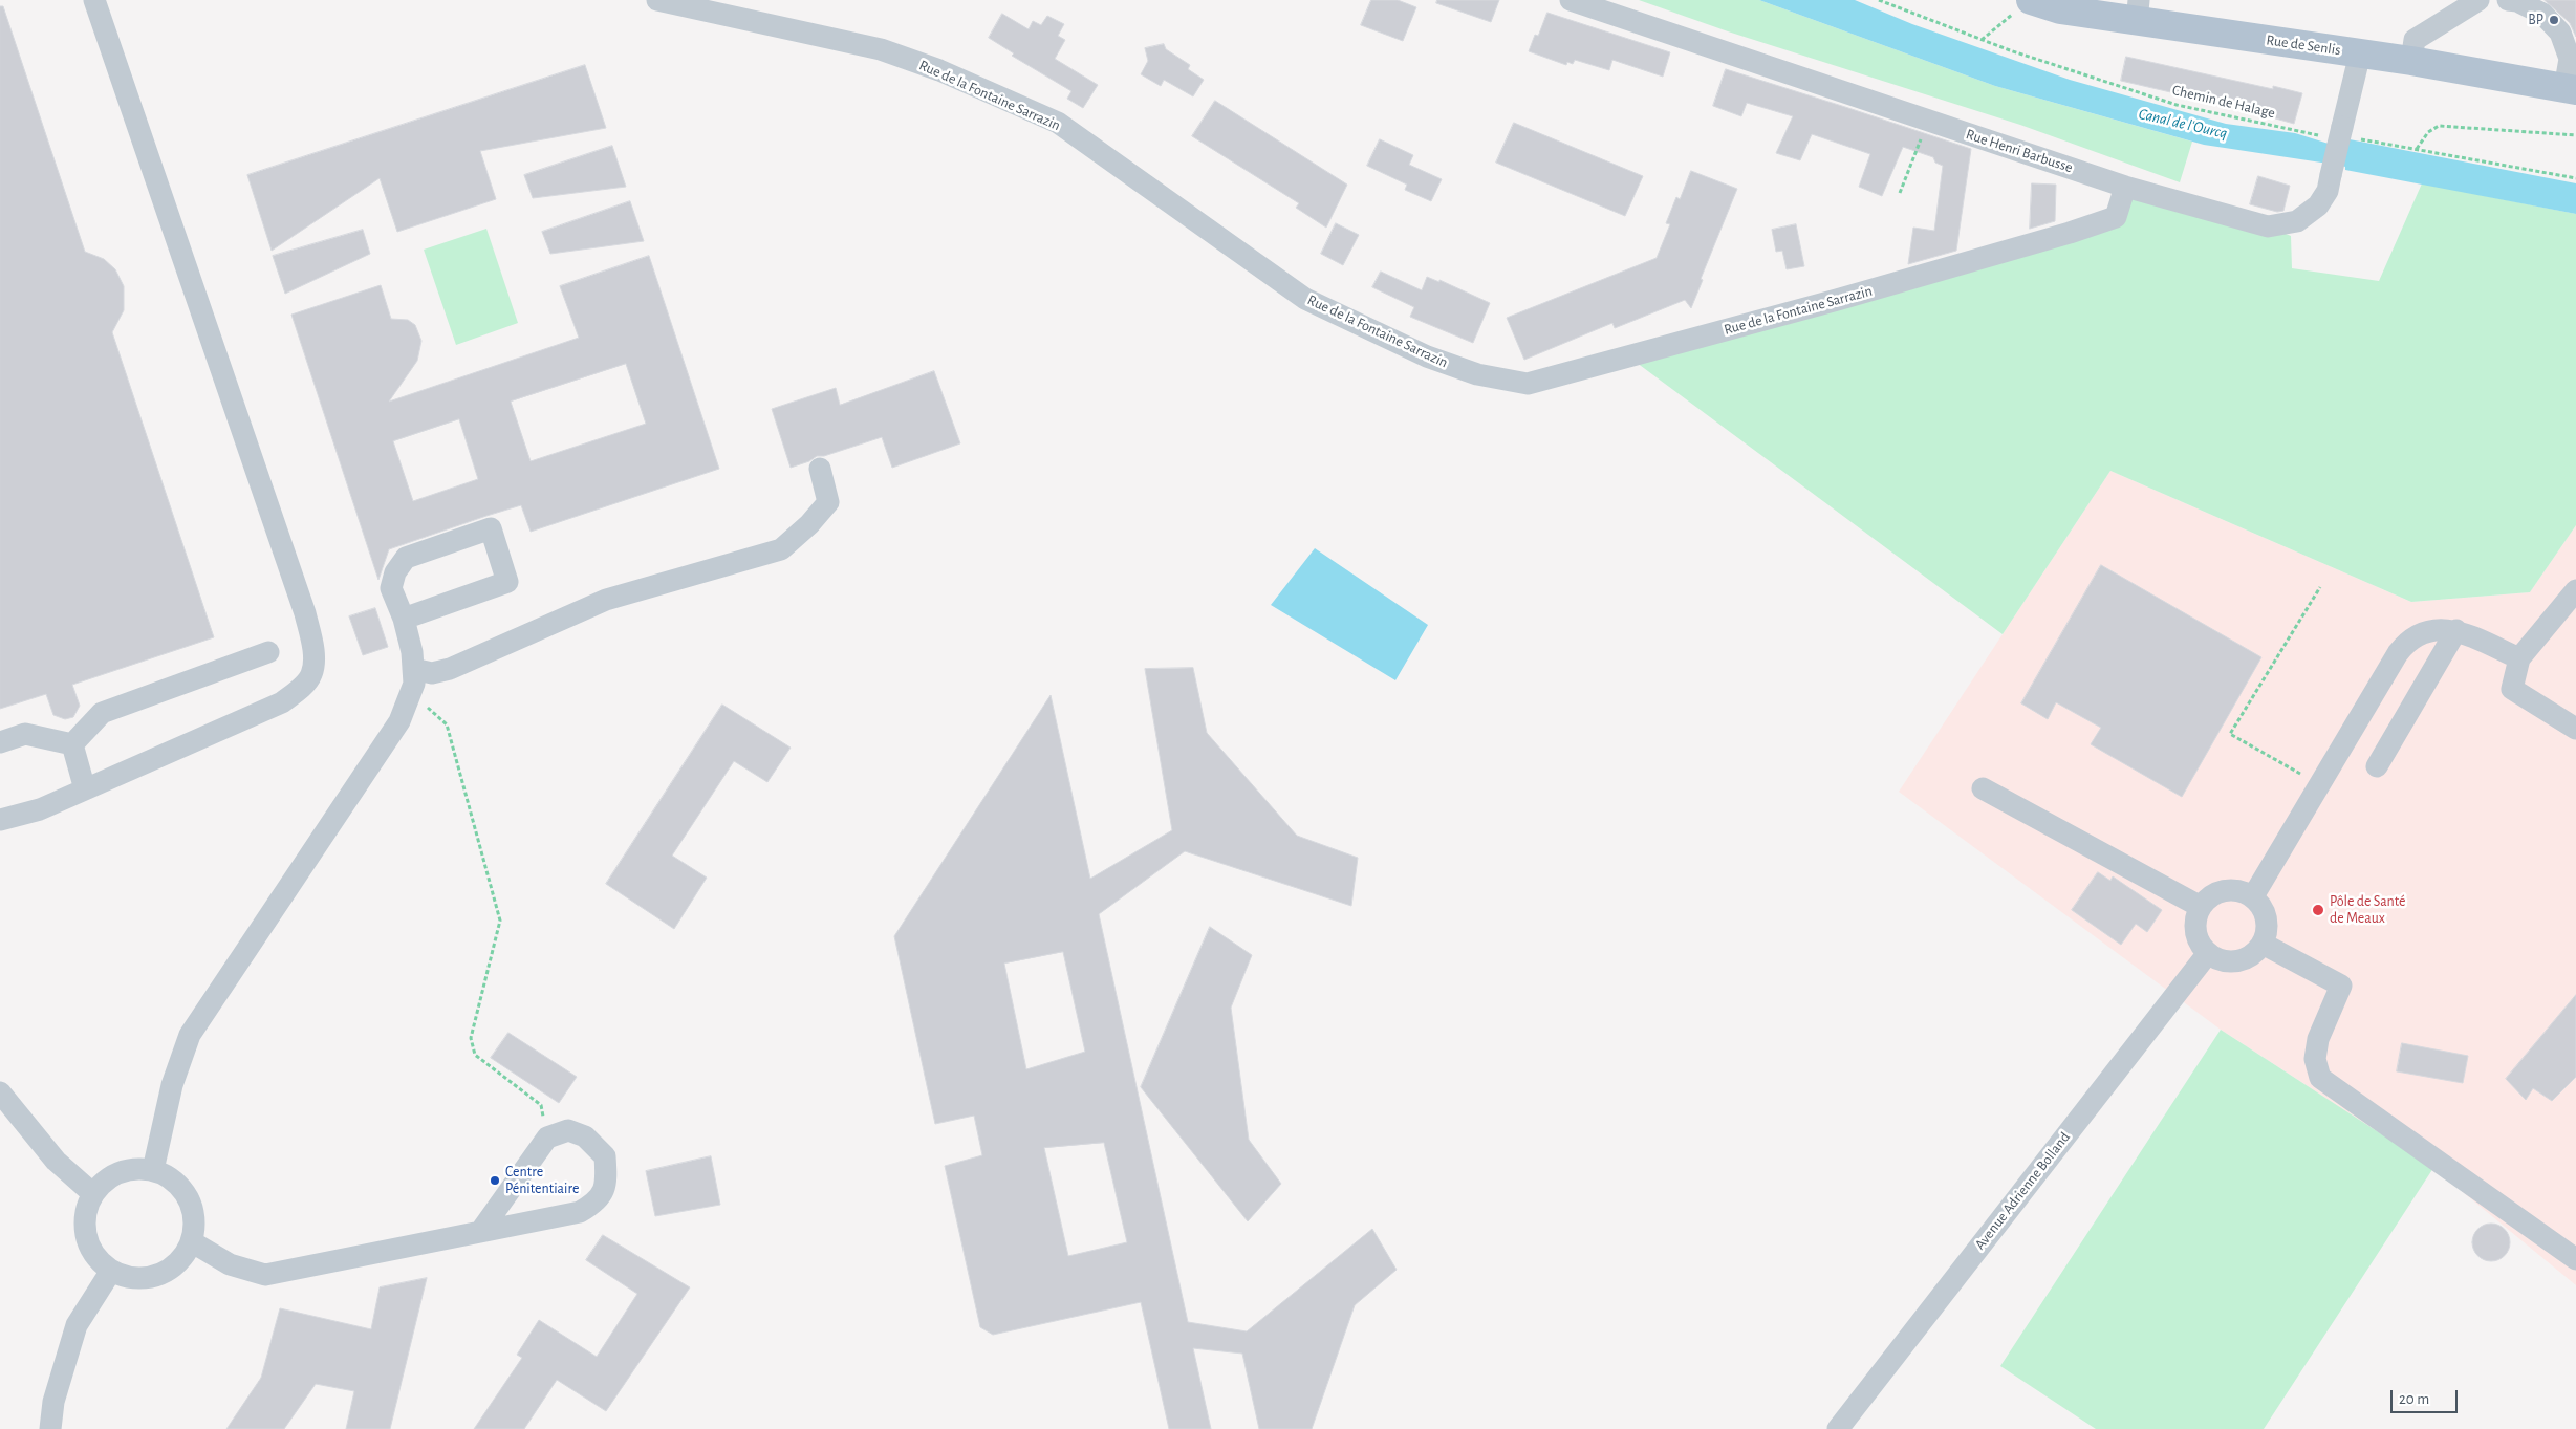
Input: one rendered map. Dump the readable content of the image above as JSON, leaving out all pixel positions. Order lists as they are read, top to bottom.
{
  "streets": {
    "main road": ["Rue de Senlis"],
    "street": ["Rue de la Fontaine Sarrazin", "Rue Henri Barbusse", "Avenue Adrienne Bolland"],
    "path": ["Chemin de Halage"]
  },
  "crossings": [
    ["Rue de Senlis", "Rue Henri Barbusse"],
    ["Rue de la Fontaine Sarrazin", "Rue Henri Barbusse"],
    ["Chemin de Halage", "Rue Henri Barbusse"]
  ],
  "water": ["Canal de l'Ourcq"],
  "places": ["BP", "Pôle de Santé de Meaux", "Centre Pénitentiaire"],
  "scale_bar": "20 m"
}
